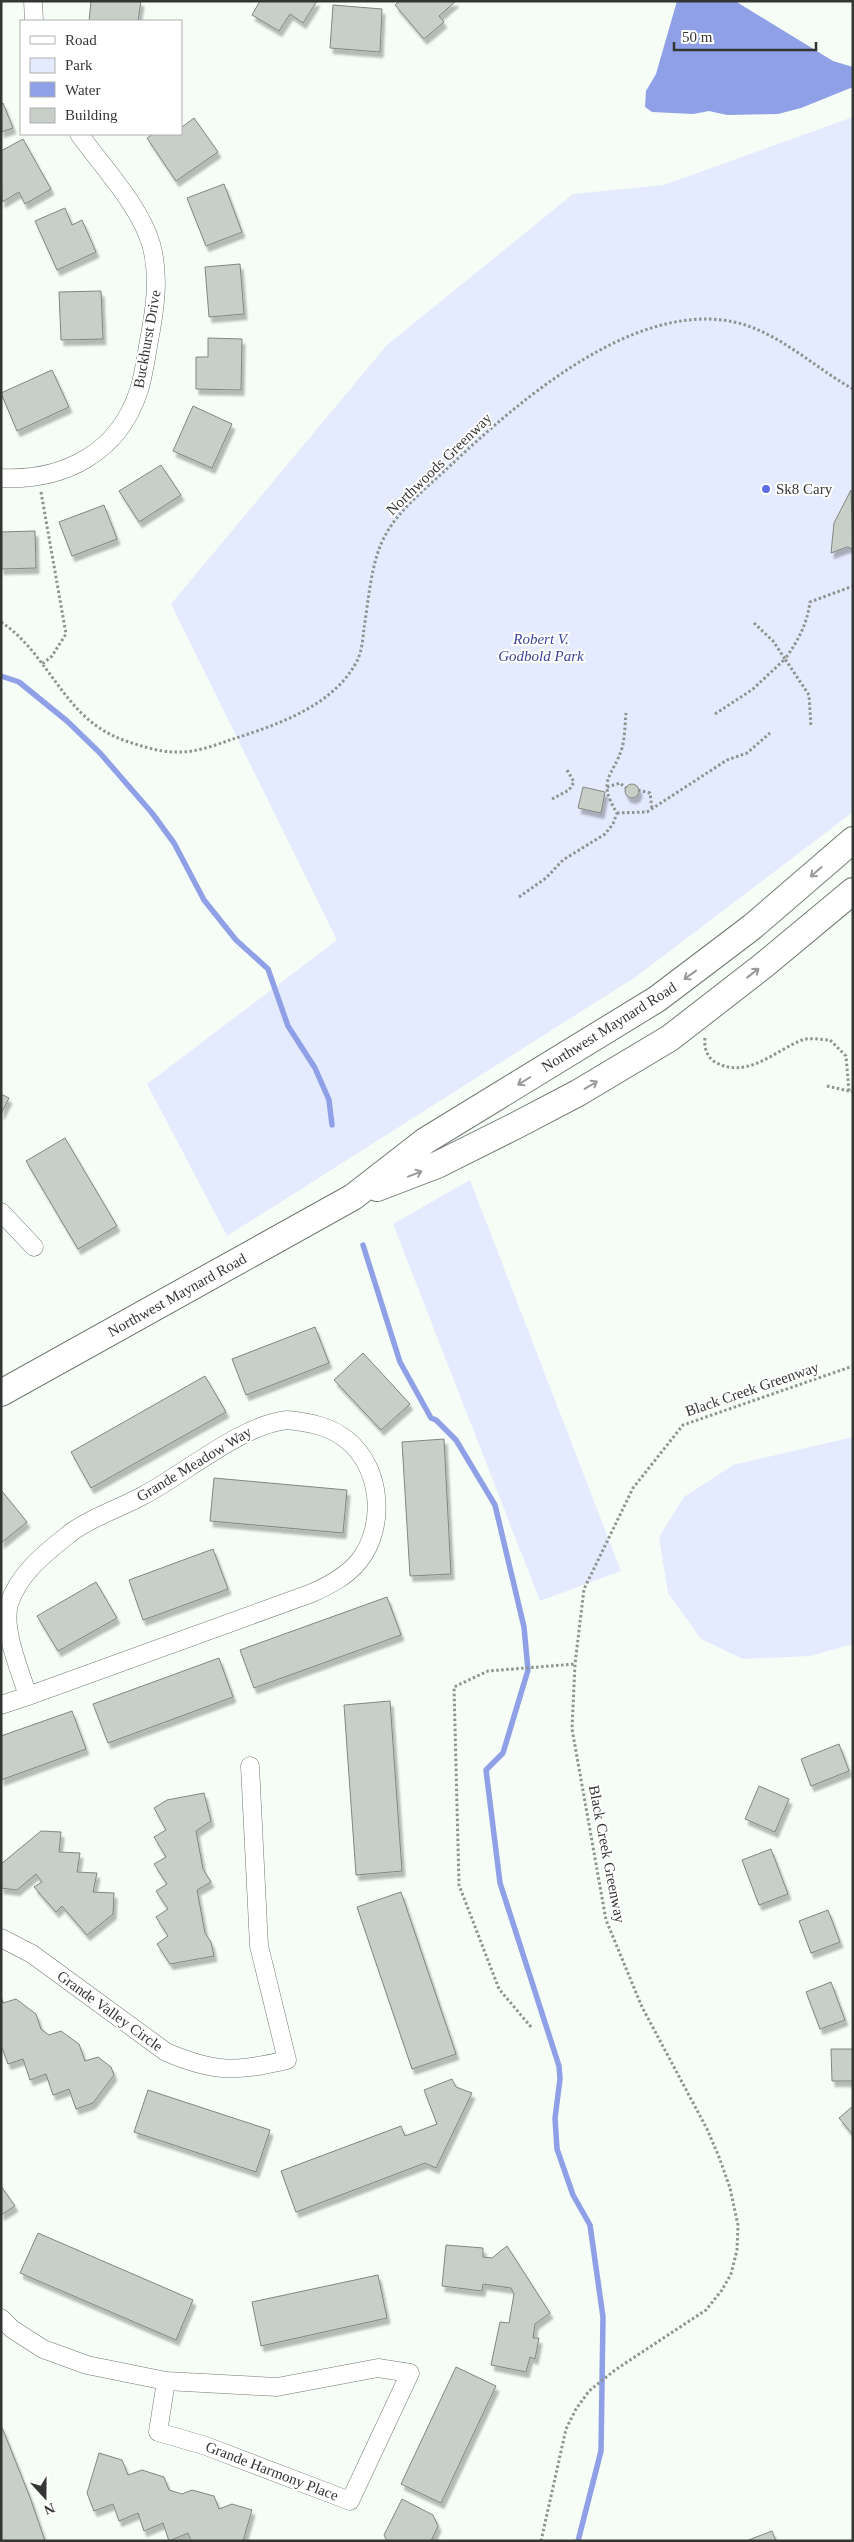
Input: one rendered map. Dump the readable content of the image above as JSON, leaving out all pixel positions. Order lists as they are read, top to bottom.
{
  "streets": {
    "main road": ["Northwest Maynard Road"],
    "street": [
      "Buckhurst Drive",
      "Grande Meadow Way",
      "Grande Valley Circle",
      "Grande Harmony Place"
    ],
    "path": ["Northwoods Greenway", "Black Creek Greenway"]
  },
  "parks": ["Robert V. Godbold Park"],
  "places": ["Sk8 Cary"],
  "legend": [
    "Road",
    "Park",
    "Water",
    "Building"
  ],
  "scale_bar": "50 m",
  "north": "bottom"
}
